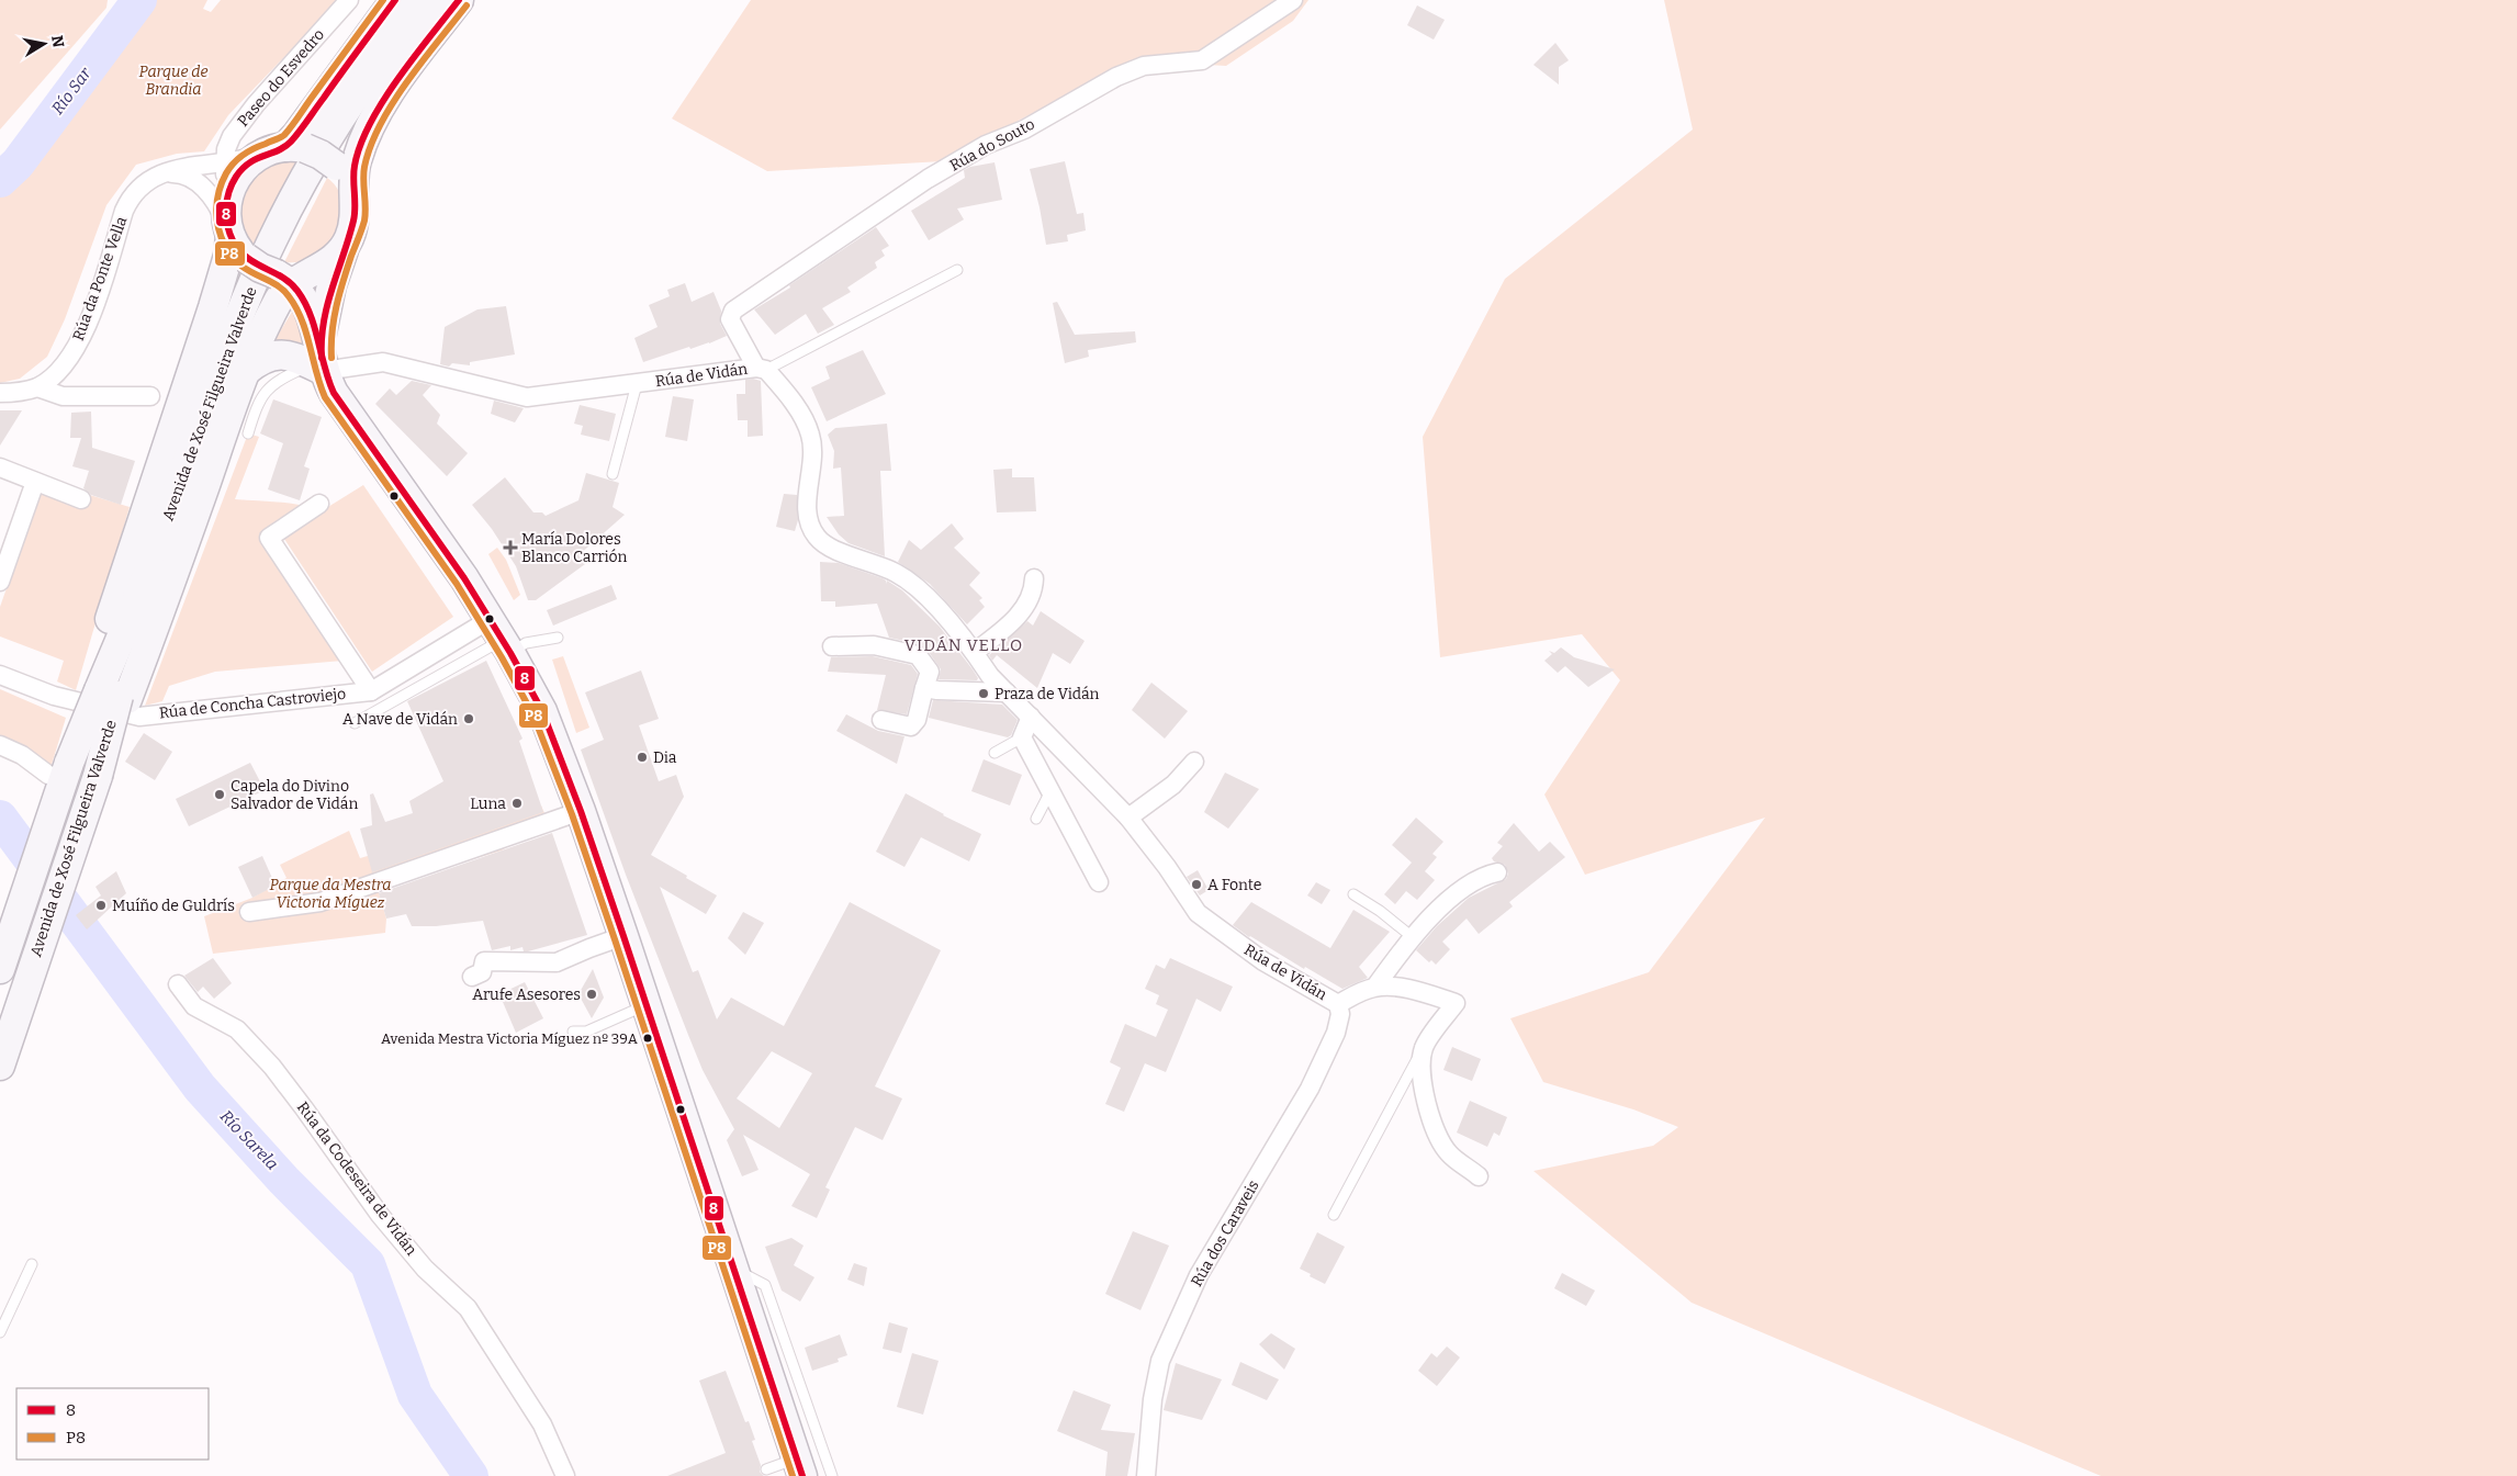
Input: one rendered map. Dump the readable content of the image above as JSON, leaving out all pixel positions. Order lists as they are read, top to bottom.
{
  "streets": {
    "main road": ["Avenida de Xosé Filgueira Valverde"],
    "street": [
      "Paseo do Esvedro",
      "Rúa do Souto",
      "Rúa da Ponte Vella",
      "Rúa de Vidán",
      "Rúa de Concha Castroviejo",
      "Rúa da Codeseira de Vidán",
      "Rúa dos Caraveis"
    ]
  },
  "crossings": [
    ["Paseo do Esvedro", "Rúa da Ponte Vella"],
    ["Rúa do Souto", "Rúa de Vidán"],
    ["Rúa de Vidán", "Rúa dos Caraveis"]
  ],
  "districts": ["VIDÁN VELLO"],
  "water": ["Río Sar", "Río Sarela"],
  "parks": ["Parque de Brandia", "Parque da Mestra Victoria Míguez"],
  "places": {
    "health": ["María Dolores Blanco Carrión"],
    "other": [
      "Praza de Vidán",
      "A Nave de Vidán",
      "Dia",
      "Capela do Divino Salvador de Vidán",
      "Luna",
      "A Fonte",
      "Muíño de Guldrís",
      "Arufe Asesores",
      "Avenida Mestra Victoria Míguez nº 39A"
    ]
  },
  "lines": ["transit line 8", "transit line P8"],
  "legend": ["8", "P8"],
  "north": "right"
}
